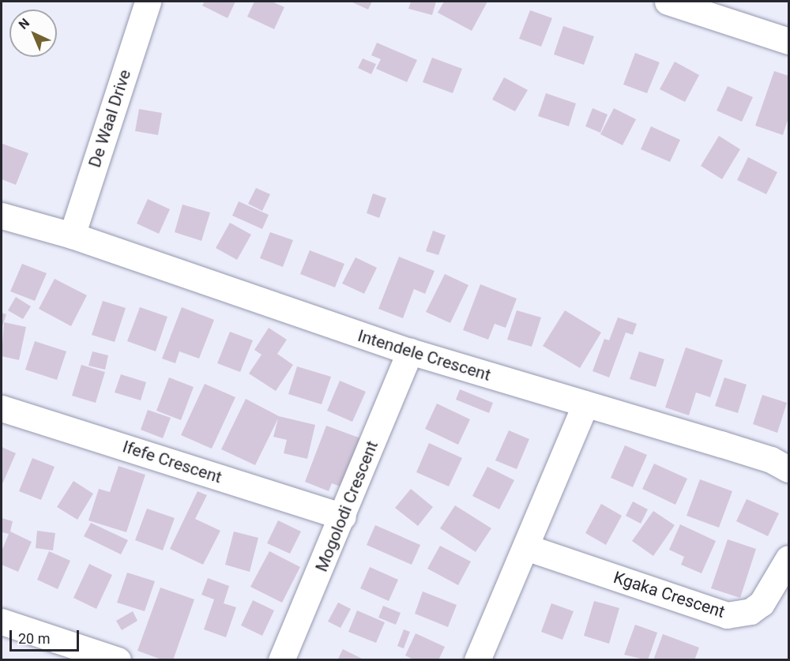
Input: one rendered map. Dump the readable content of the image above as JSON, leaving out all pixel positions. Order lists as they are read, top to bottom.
{
  "streets": {
    "street": [
      "De Waal Drive",
      "Intendele Crescent",
      "Ifefe Crescent",
      "Mogolodi Crescent",
      "Kgaka Crescent"
    ]
  },
  "crossings": [
    ["De Waal Drive", "Intendele Crescent"],
    ["Intendele Crescent", "Mogolodi Crescent"],
    ["Ifefe Crescent", "Mogolodi Crescent"]
  ],
  "scale_bar": "20 m",
  "north": "top left"
}
